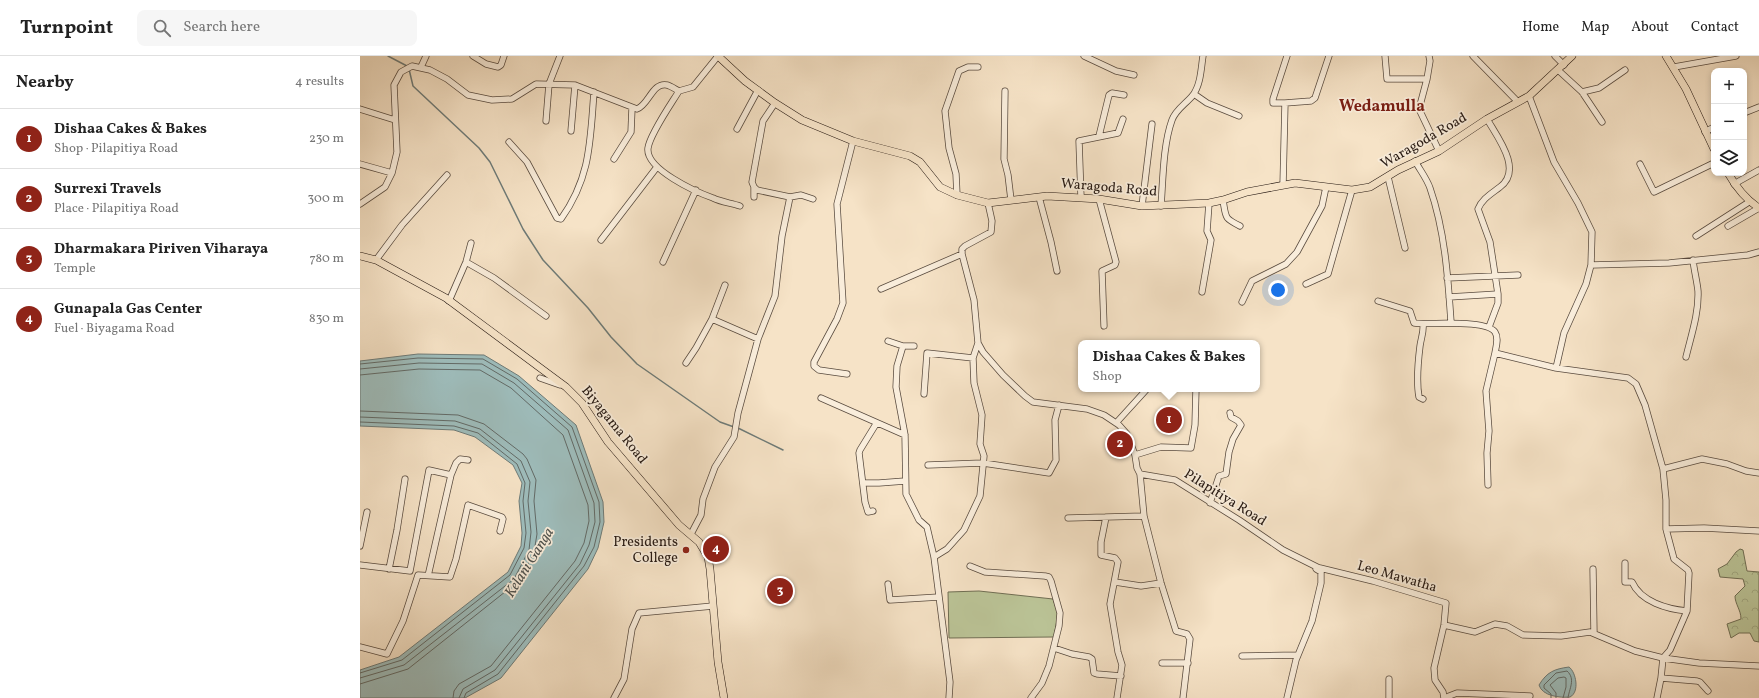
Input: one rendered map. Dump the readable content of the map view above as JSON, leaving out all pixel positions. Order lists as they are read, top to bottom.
{
  "streets": {
    "main road": ["Waragoda Road", "Biyagama Road"],
    "street": ["Pilapitiya Road", "Leo Mawatha"]
  },
  "crossings": [
    ["Pilapitiya Road", "Leo Mawatha"]
  ],
  "districts": ["Wedamulla"],
  "water": ["Kelani Ganga"],
  "places": ["Presidents College"],
  "page": {
    "header": "Turnpoint",
    "search": "Search here",
    "nav": [
      "Home",
      "Map",
      "About",
      "Contact"
    ],
    "heading": ["Nearby", "4 results"],
    "map_buttons": ["+", "−"],
    "list": [
      {
        "mark": "1",
        "name": "Dishaa Cakes & Bakes",
        "note": "Shop · Pilapitiya Road",
        "value": "230 m"
      },
      {
        "mark": "2",
        "name": "Surrexi Travels",
        "note": "Place · Pilapitiya Road",
        "value": "300 m"
      },
      {
        "mark": "3",
        "name": "Dharmakara Piriven Viharaya",
        "note": "Temple",
        "value": "780 m"
      },
      {
        "mark": "4",
        "name": "Gunapala Gas Center",
        "note": "Fuel · Biyagama Road",
        "value": "830 m"
      }
    ],
    "popup": ["Dishaa Cakes & Bakes", "Shop"],
    "pins": [
      "1",
      "2",
      "4",
      "3"
    ]
  }
}
